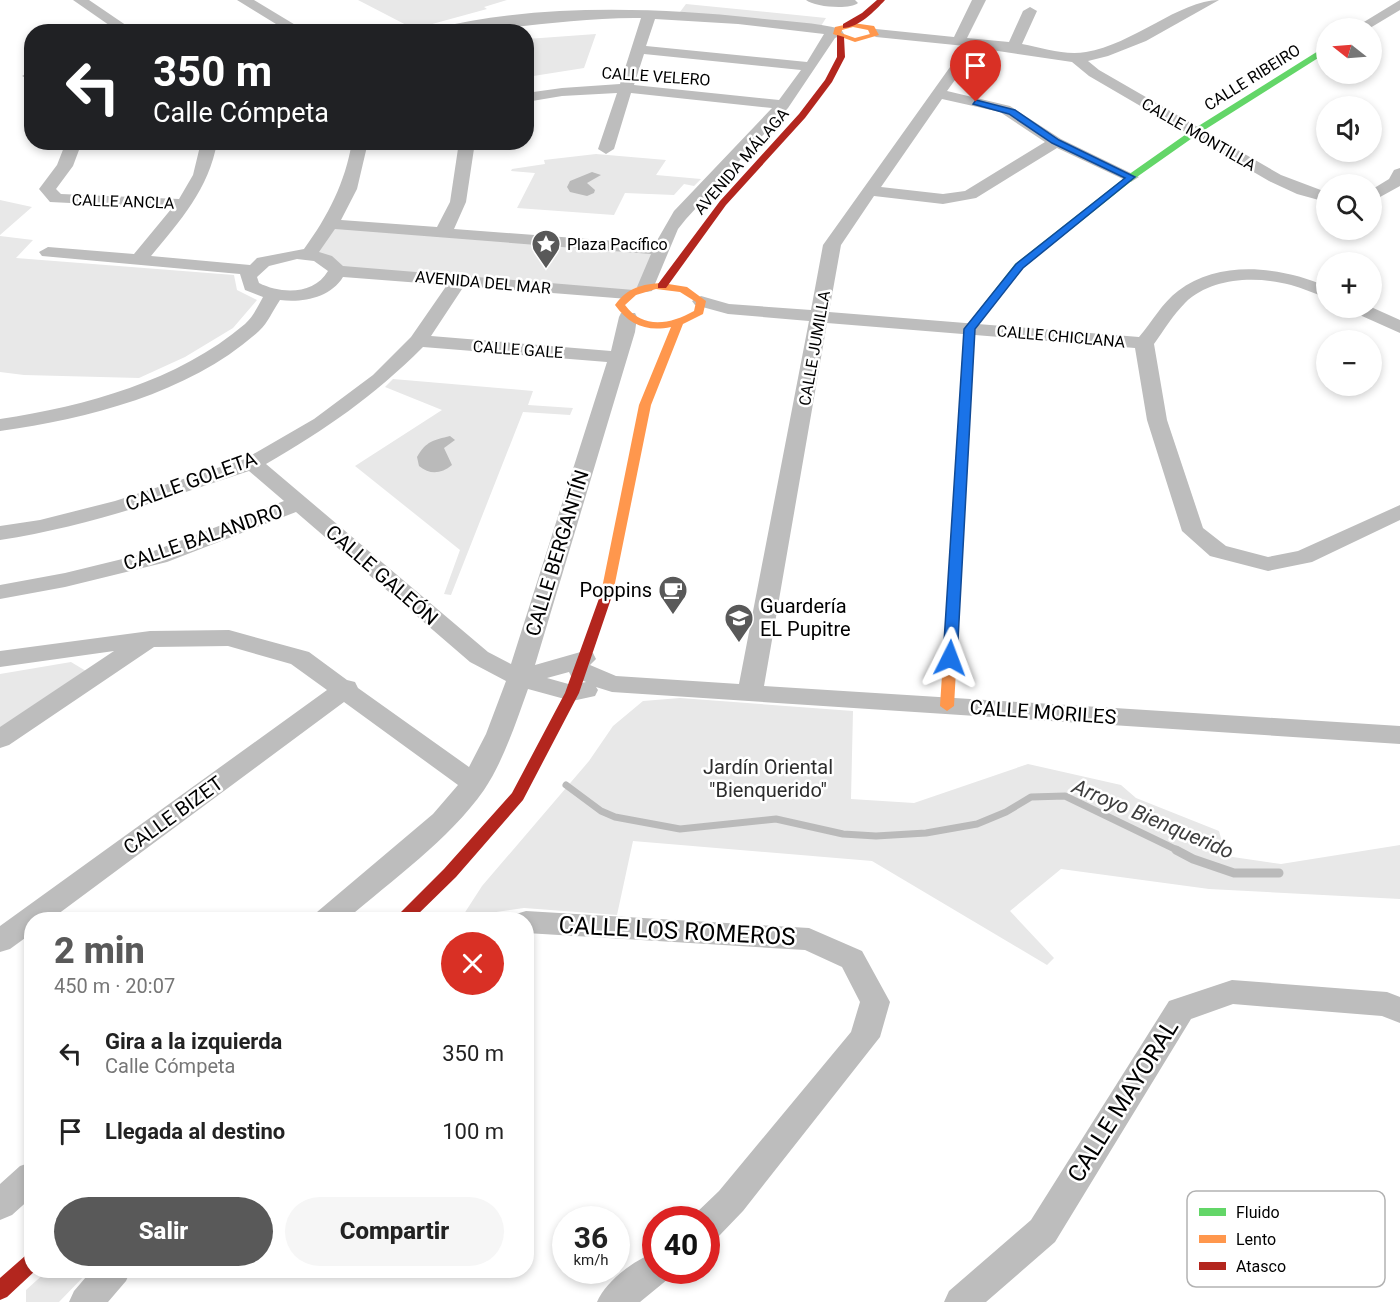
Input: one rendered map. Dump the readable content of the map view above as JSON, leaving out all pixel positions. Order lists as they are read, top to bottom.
{
  "streets": {
    "street": [
      "CALLE VELERO",
      "CALLE RIBEIRO",
      "CALLE MONTILLA",
      "AVENIDA MÁLAGA",
      "CALLE ANCLA",
      "AVENIDA DEL MAR",
      "CALLE CHICLANA",
      "CALLE JUMILLA",
      "CALLE GALE",
      "CALLE GOLETA",
      "CALLE BALANDRO",
      "CALLE BERGANTÍN",
      "CALLE GALEÓN",
      "CALLE MORILES",
      "CALLE BIZET",
      "CALLE LOS ROMEROS",
      "CALLE MAYORAL"
    ]
  },
  "crossings": [
    ["CALLE RIBEIRO", "CALLE MONTILLA"],
    ["CALLE RIBEIRO", "CALLE CHICLANA"],
    ["AVENIDA DEL MAR", "CALLE GOLETA"],
    ["AVENIDA DEL MAR", "CALLE BERGANTÍN"],
    ["CALLE CHICLANA", "CALLE JUMILLA"],
    ["CALLE JUMILLA", "CALLE MORILES"],
    ["CALLE GALE", "CALLE GOLETA"],
    ["CALLE GALE", "CALLE BERGANTÍN"],
    ["CALLE GOLETA", "CALLE GALEÓN"],
    ["CALLE BALANDRO", "CALLE GALEÓN"],
    ["CALLE BERGANTÍN", "CALLE GALEÓN"],
    ["CALLE GALEÓN", "CALLE MORILES"]
  ],
  "water": ["Arroyo Bienquerido"],
  "parks": ["Jardín Oriental \"Bienquerido\""],
  "places": {
    "place": ["Plaza Pacífico"],
    "cafe": ["Poppins"],
    "school or university": ["Guardería EL Pupitre"]
  },
  "legend": ["Fluido", "Lento", "Atasco"],
  "north": "left",
  "page": {
    "map_buttons": ["+", "−"],
    "turn": ["350 m", "Calle Cómpeta"],
    "heading": ["2 min", "450 m · 20:07"],
    "list": [
      {
        "name": "Gira a la izquierda",
        "note": "Calle Cómpeta",
        "value": "350 m"
      },
      {
        "name": "Llegada al destino",
        "value": "100 m"
      }
    ],
    "buttons": ["Salir", "Compartir"],
    "speed": "36 km/h",
    "limit": "40"
  }
}
